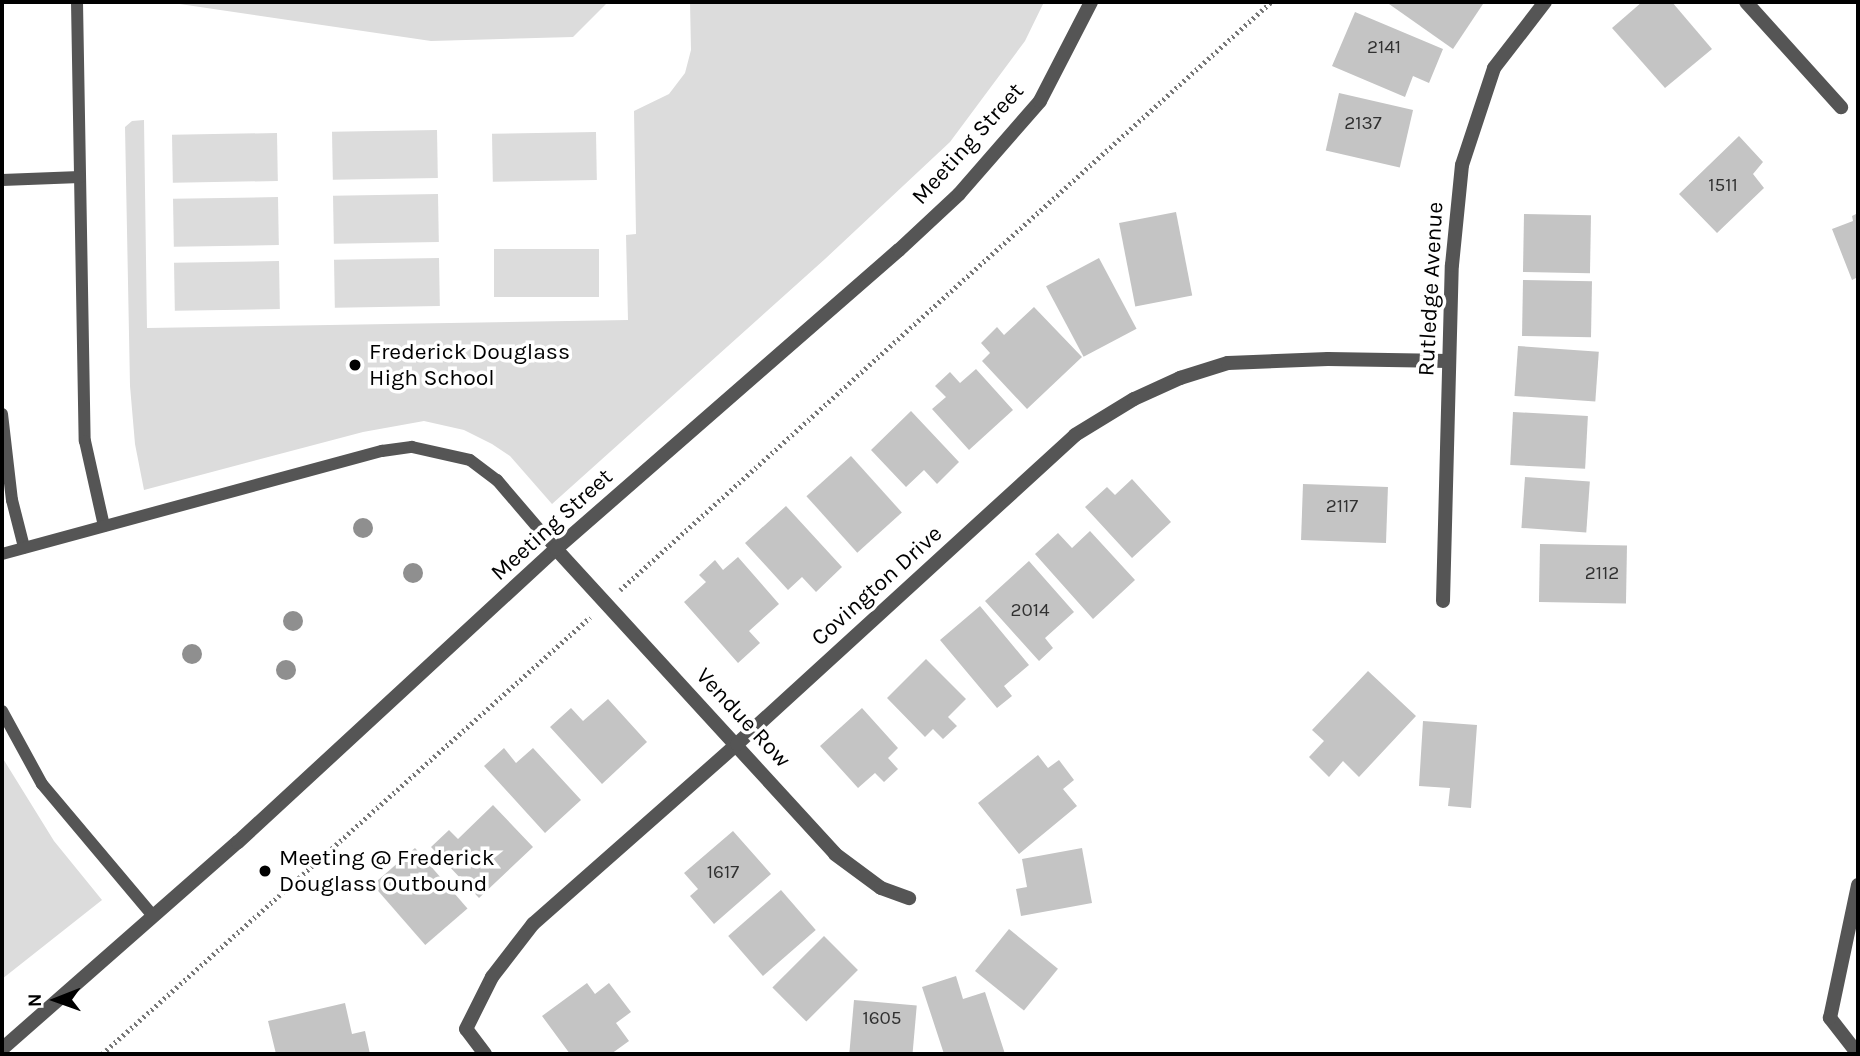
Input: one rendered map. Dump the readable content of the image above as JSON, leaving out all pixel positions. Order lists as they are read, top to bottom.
{
  "streets": {
    "street": [
      "Meeting Street",
      "Rutledge Avenue",
      "Covington Drive",
      "Vendue Row"
    ]
  },
  "crossings": [
    ["Meeting Street", "Vendue Row"],
    ["Rutledge Avenue", "Covington Drive"],
    ["Covington Drive", "Vendue Row"]
  ],
  "places": ["Frederick Douglass High School", "Meeting @ Frederick Douglass Outbound"],
  "house_numbers": [
    "2141",
    "2137",
    "1511",
    "2117",
    "2112",
    "2014",
    "1617",
    "1605"
  ],
  "north": "left"
}
